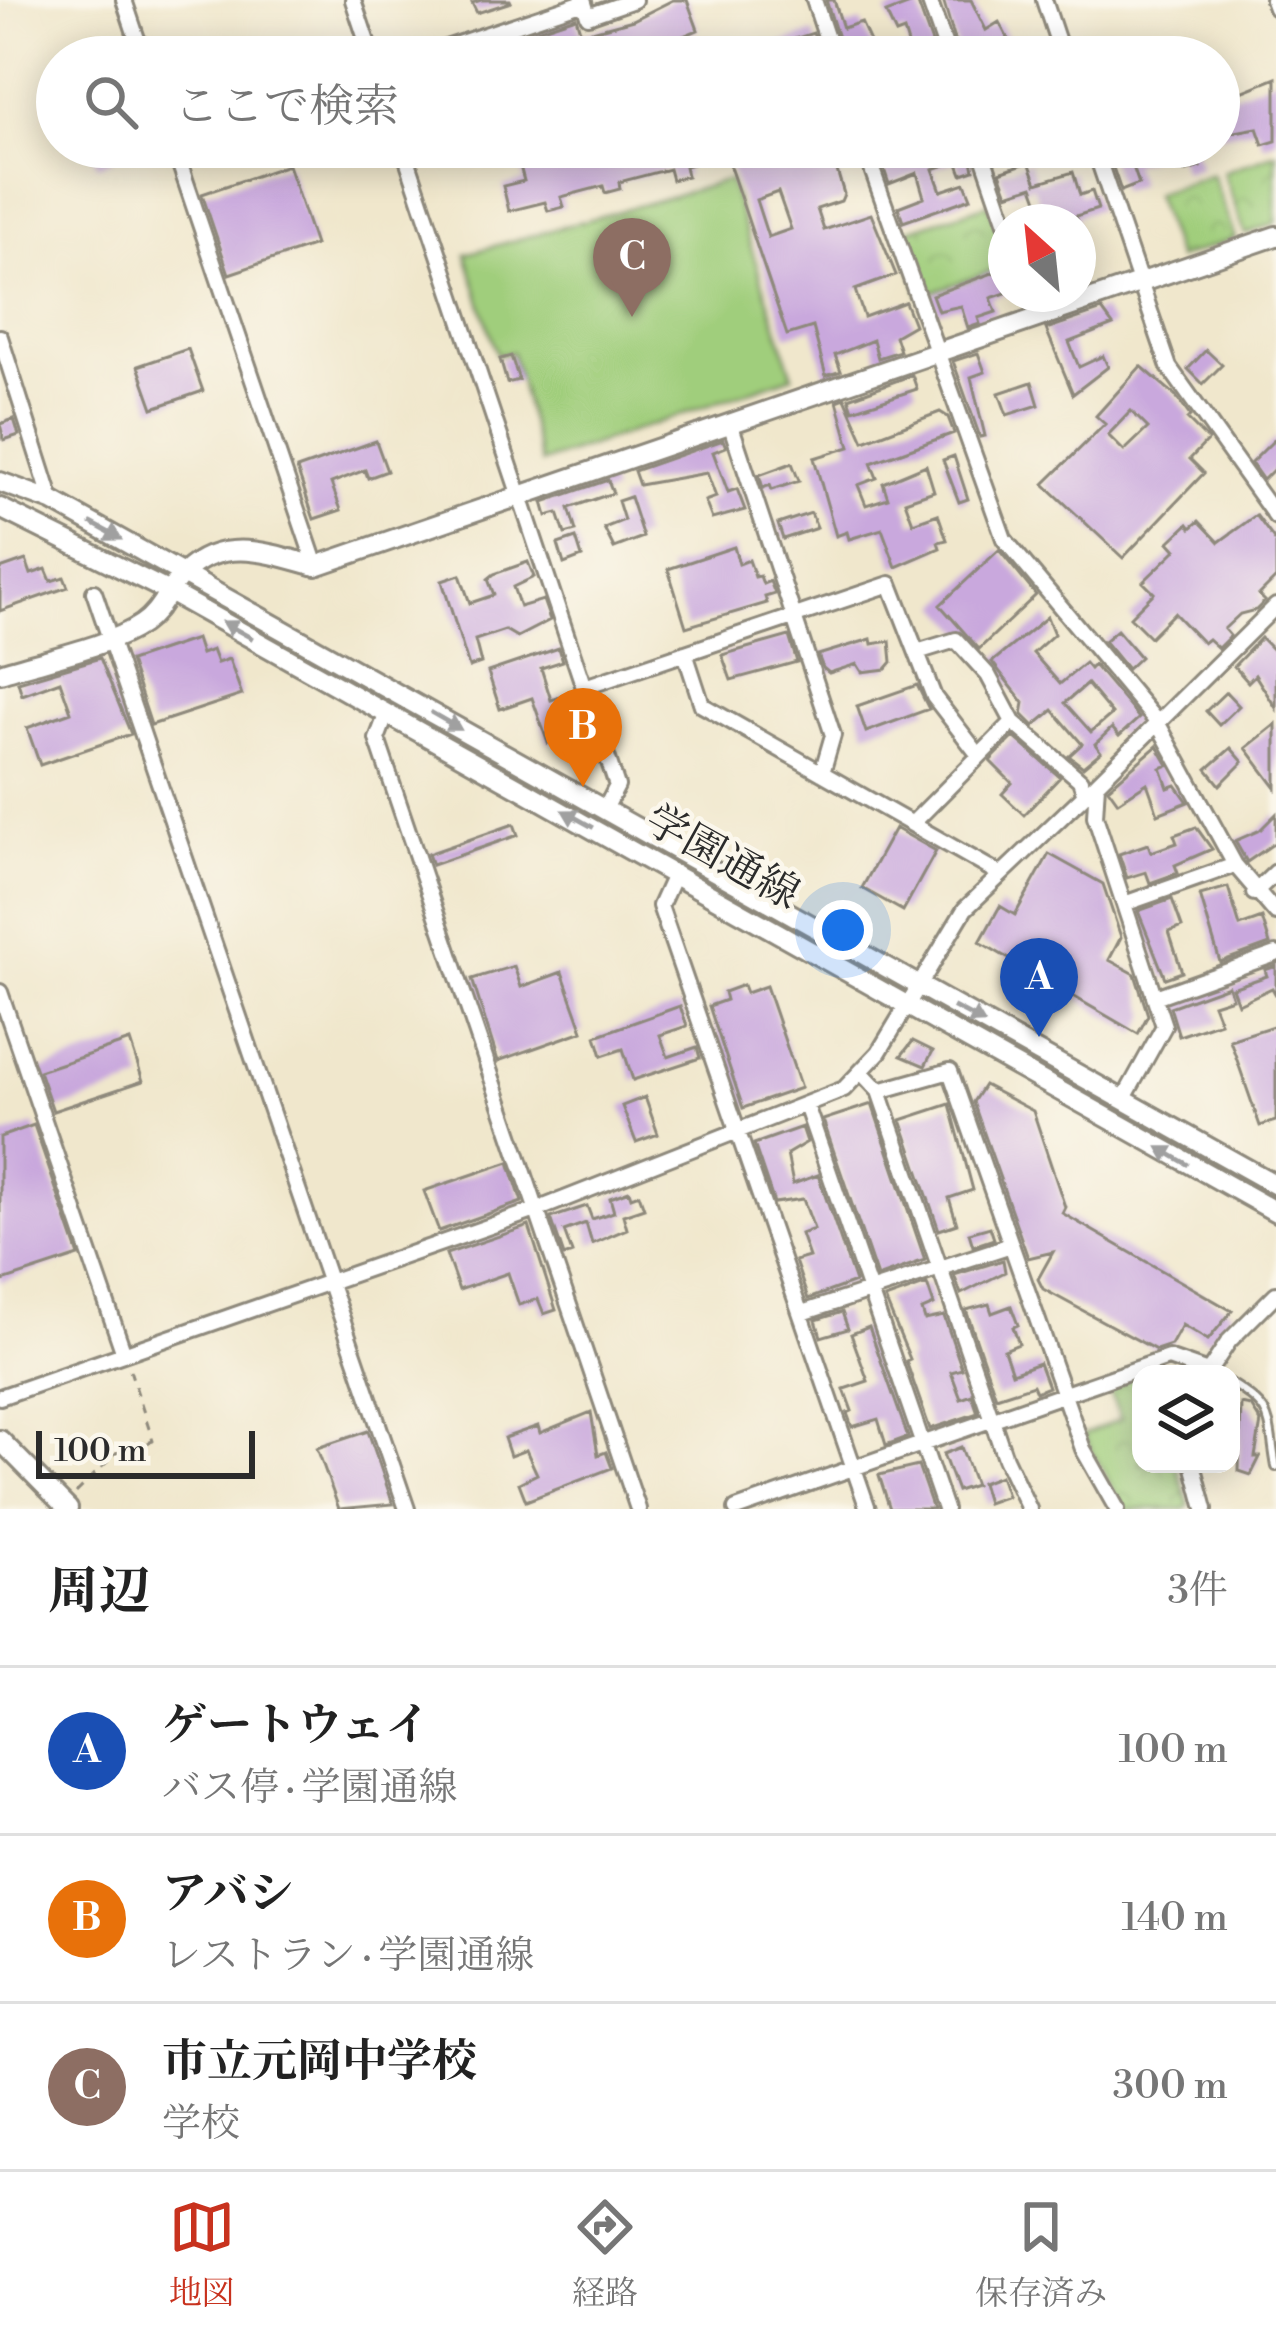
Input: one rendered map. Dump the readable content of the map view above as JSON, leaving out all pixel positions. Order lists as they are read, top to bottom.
{
  "streets": {
    "street": ["学園通線"]
  },
  "scale_bar": "100 m",
  "north": "top left",
  "page": {
    "search": "ここで検索",
    "pins": ["C", "B", "A"],
    "scale": "100 m",
    "heading": ["周辺", "3件"],
    "list": [
      {
        "mark": "A",
        "name": "ゲートウェイ",
        "note": "バス停 · 学園通線",
        "value": "100 m"
      },
      {
        "mark": "B",
        "name": "アバシ",
        "note": "レストラン · 学園通線",
        "value": "140 m"
      },
      {
        "mark": "C",
        "name": "市立元岡中学校",
        "note": "学校",
        "value": "300 m"
      }
    ],
    "nav": ["地図", "経路", "保存済み"]
  }
}
